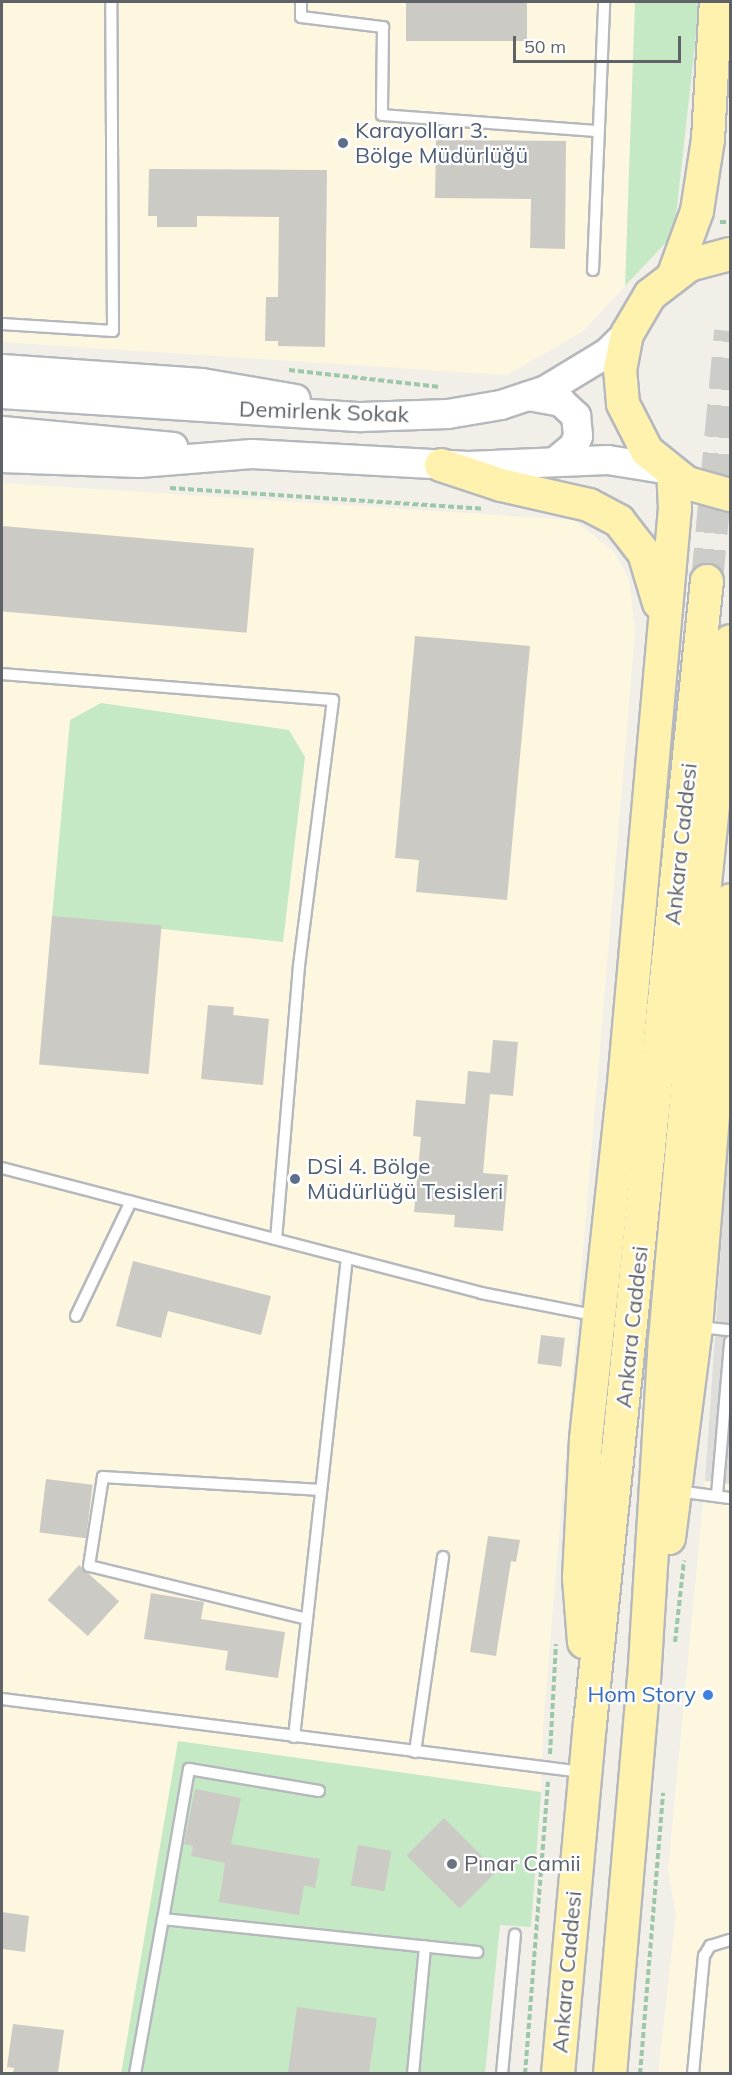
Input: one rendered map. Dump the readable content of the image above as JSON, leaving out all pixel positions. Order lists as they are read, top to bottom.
{
  "streets": {
    "main road": ["Ankara Caddesi"],
    "street": ["Demirlenk Sokak"]
  },
  "places": [
    "Karayolları 3. Bölge Müdürlüğü",
    "DSİ 4. Bölge Müdürlüğü Tesisleri",
    "Hom Story",
    "Pınar Camii"
  ],
  "scale_bar": "50 m"
}
